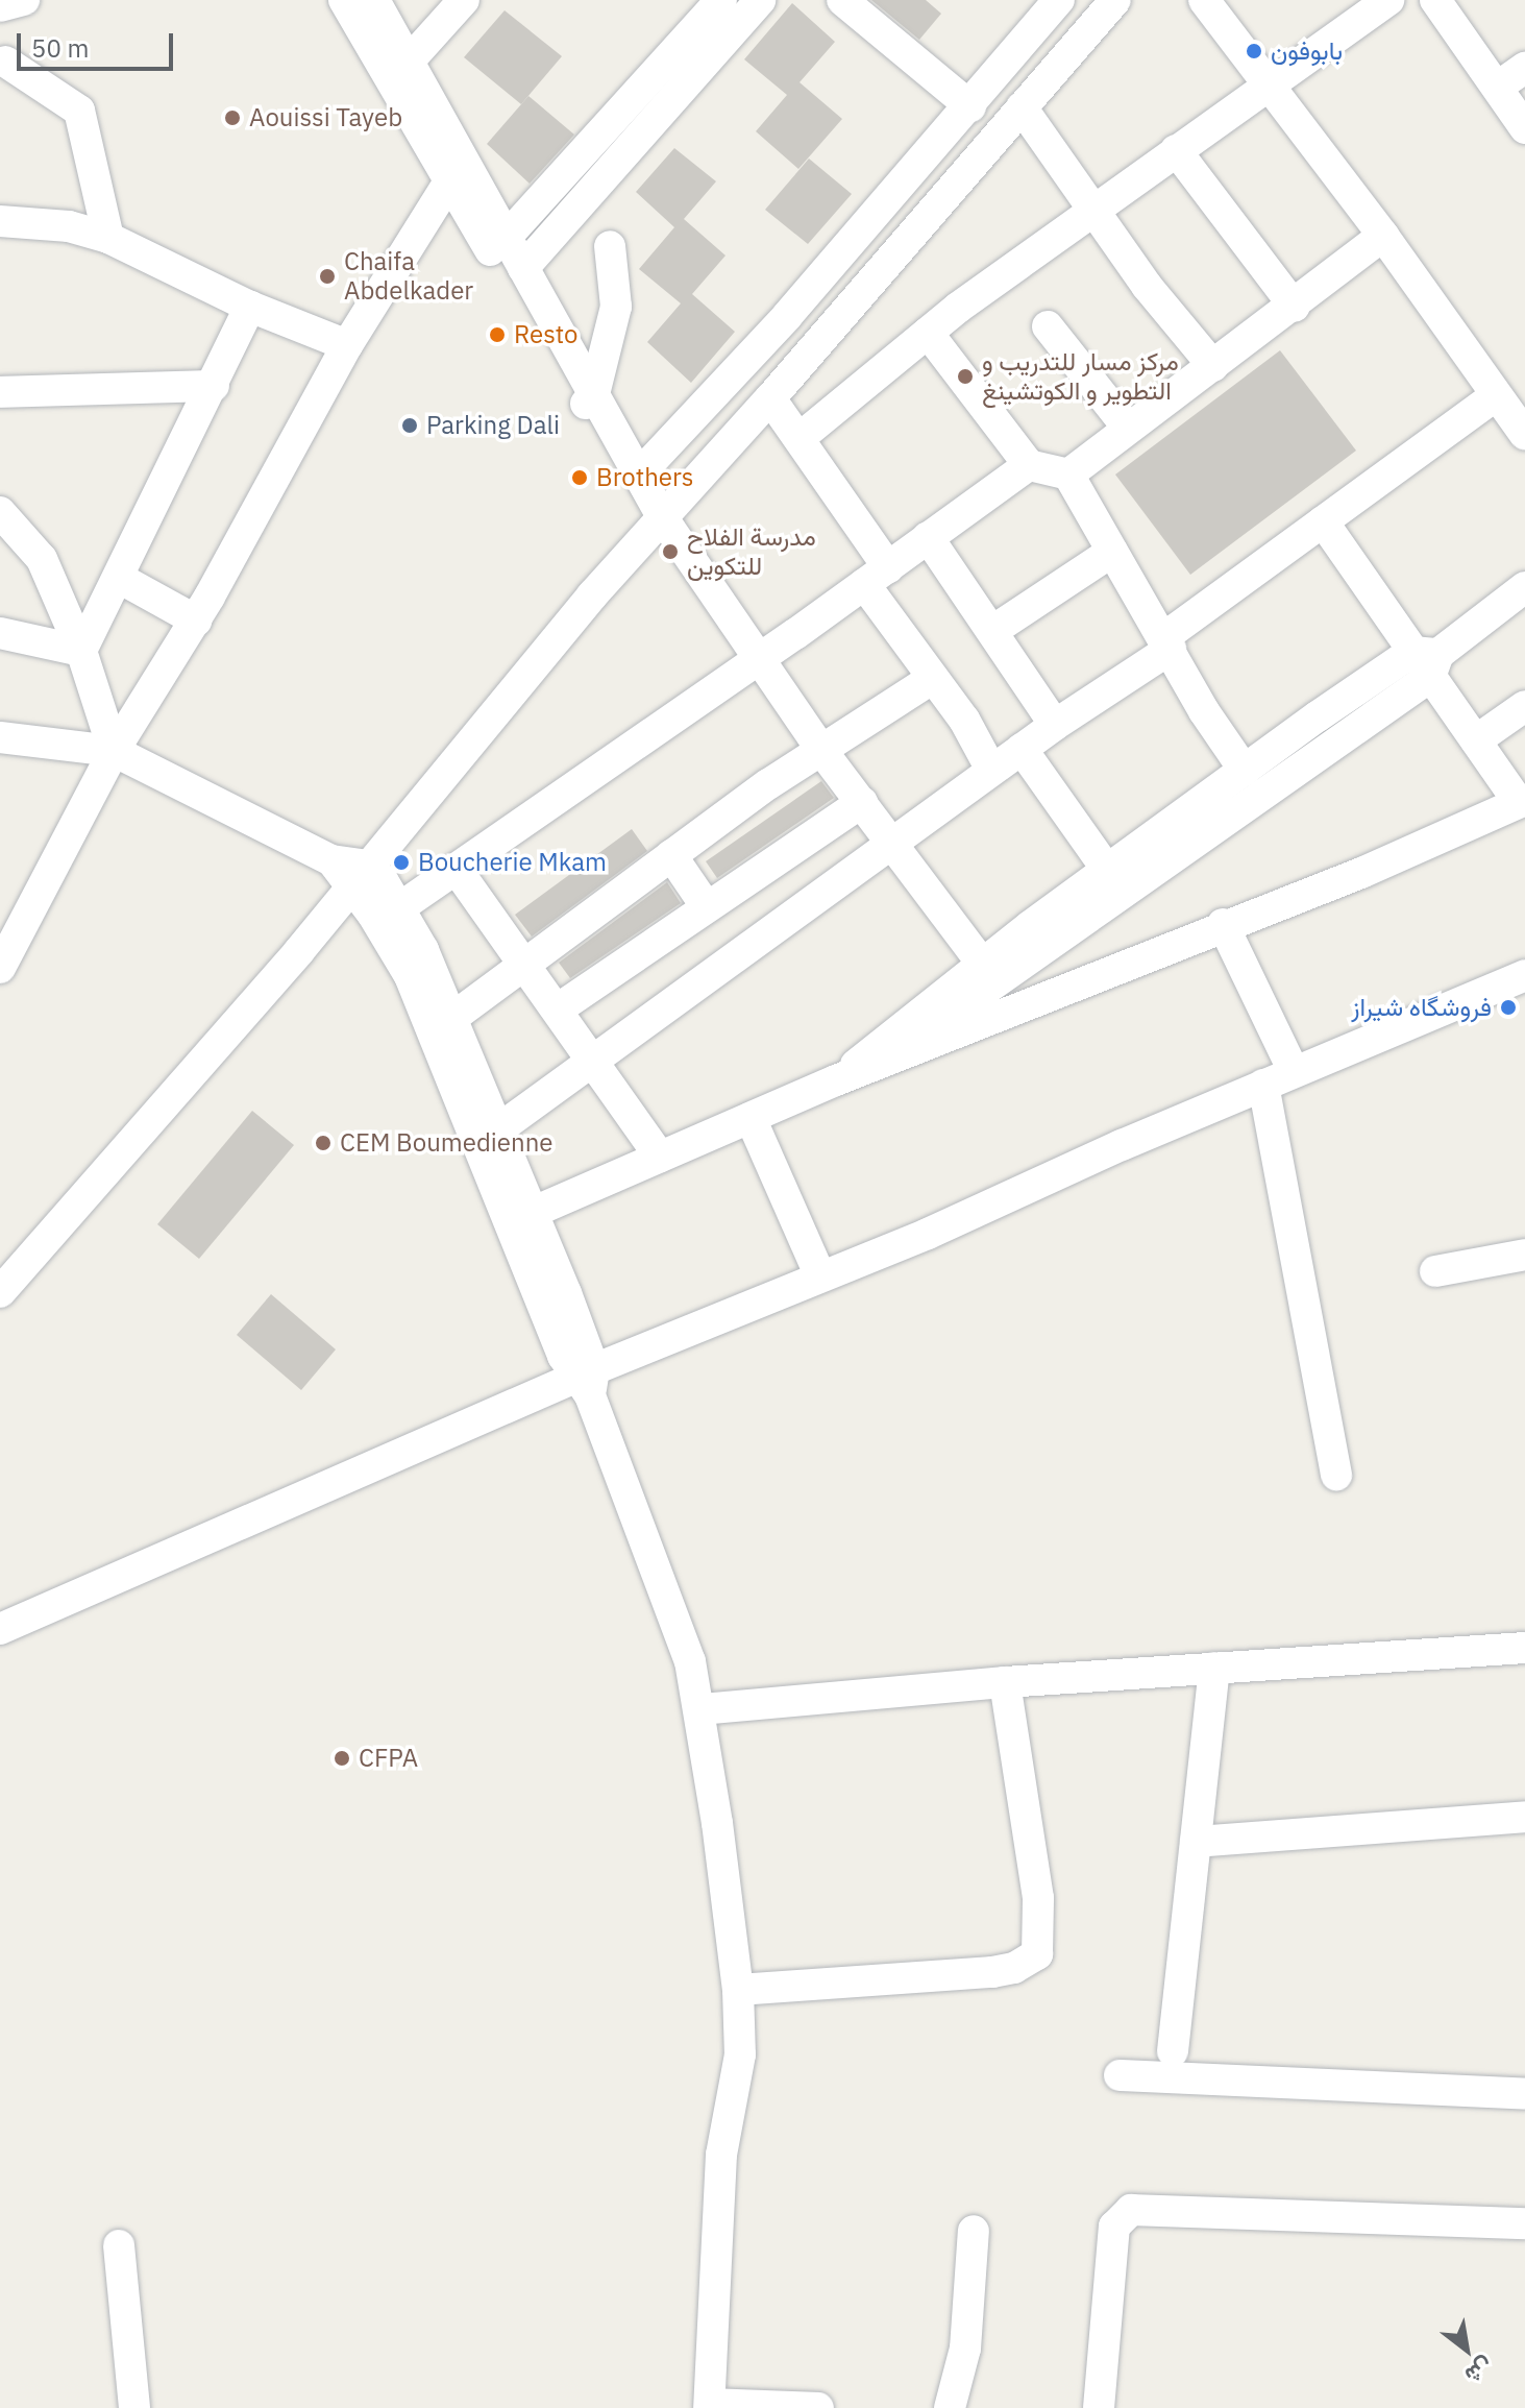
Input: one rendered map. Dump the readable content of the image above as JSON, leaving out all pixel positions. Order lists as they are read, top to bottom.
{
  "places": [
    "بابوفون",
    "Aouissi Tayeb",
    "Chaifa Abdelkader",
    "Resto",
    "مركز مسار للتدريب و التطوير و الكوتشينغ",
    "Parking Dali",
    "Brothers",
    "مدرسة الفلاح للتكوين",
    "Boucherie Mkam",
    "فروشگاه شيراز",
    "CEM Boumedienne",
    "CFPA"
  ],
  "scale_bar": "50 m",
  "north": "bottom right"
}
